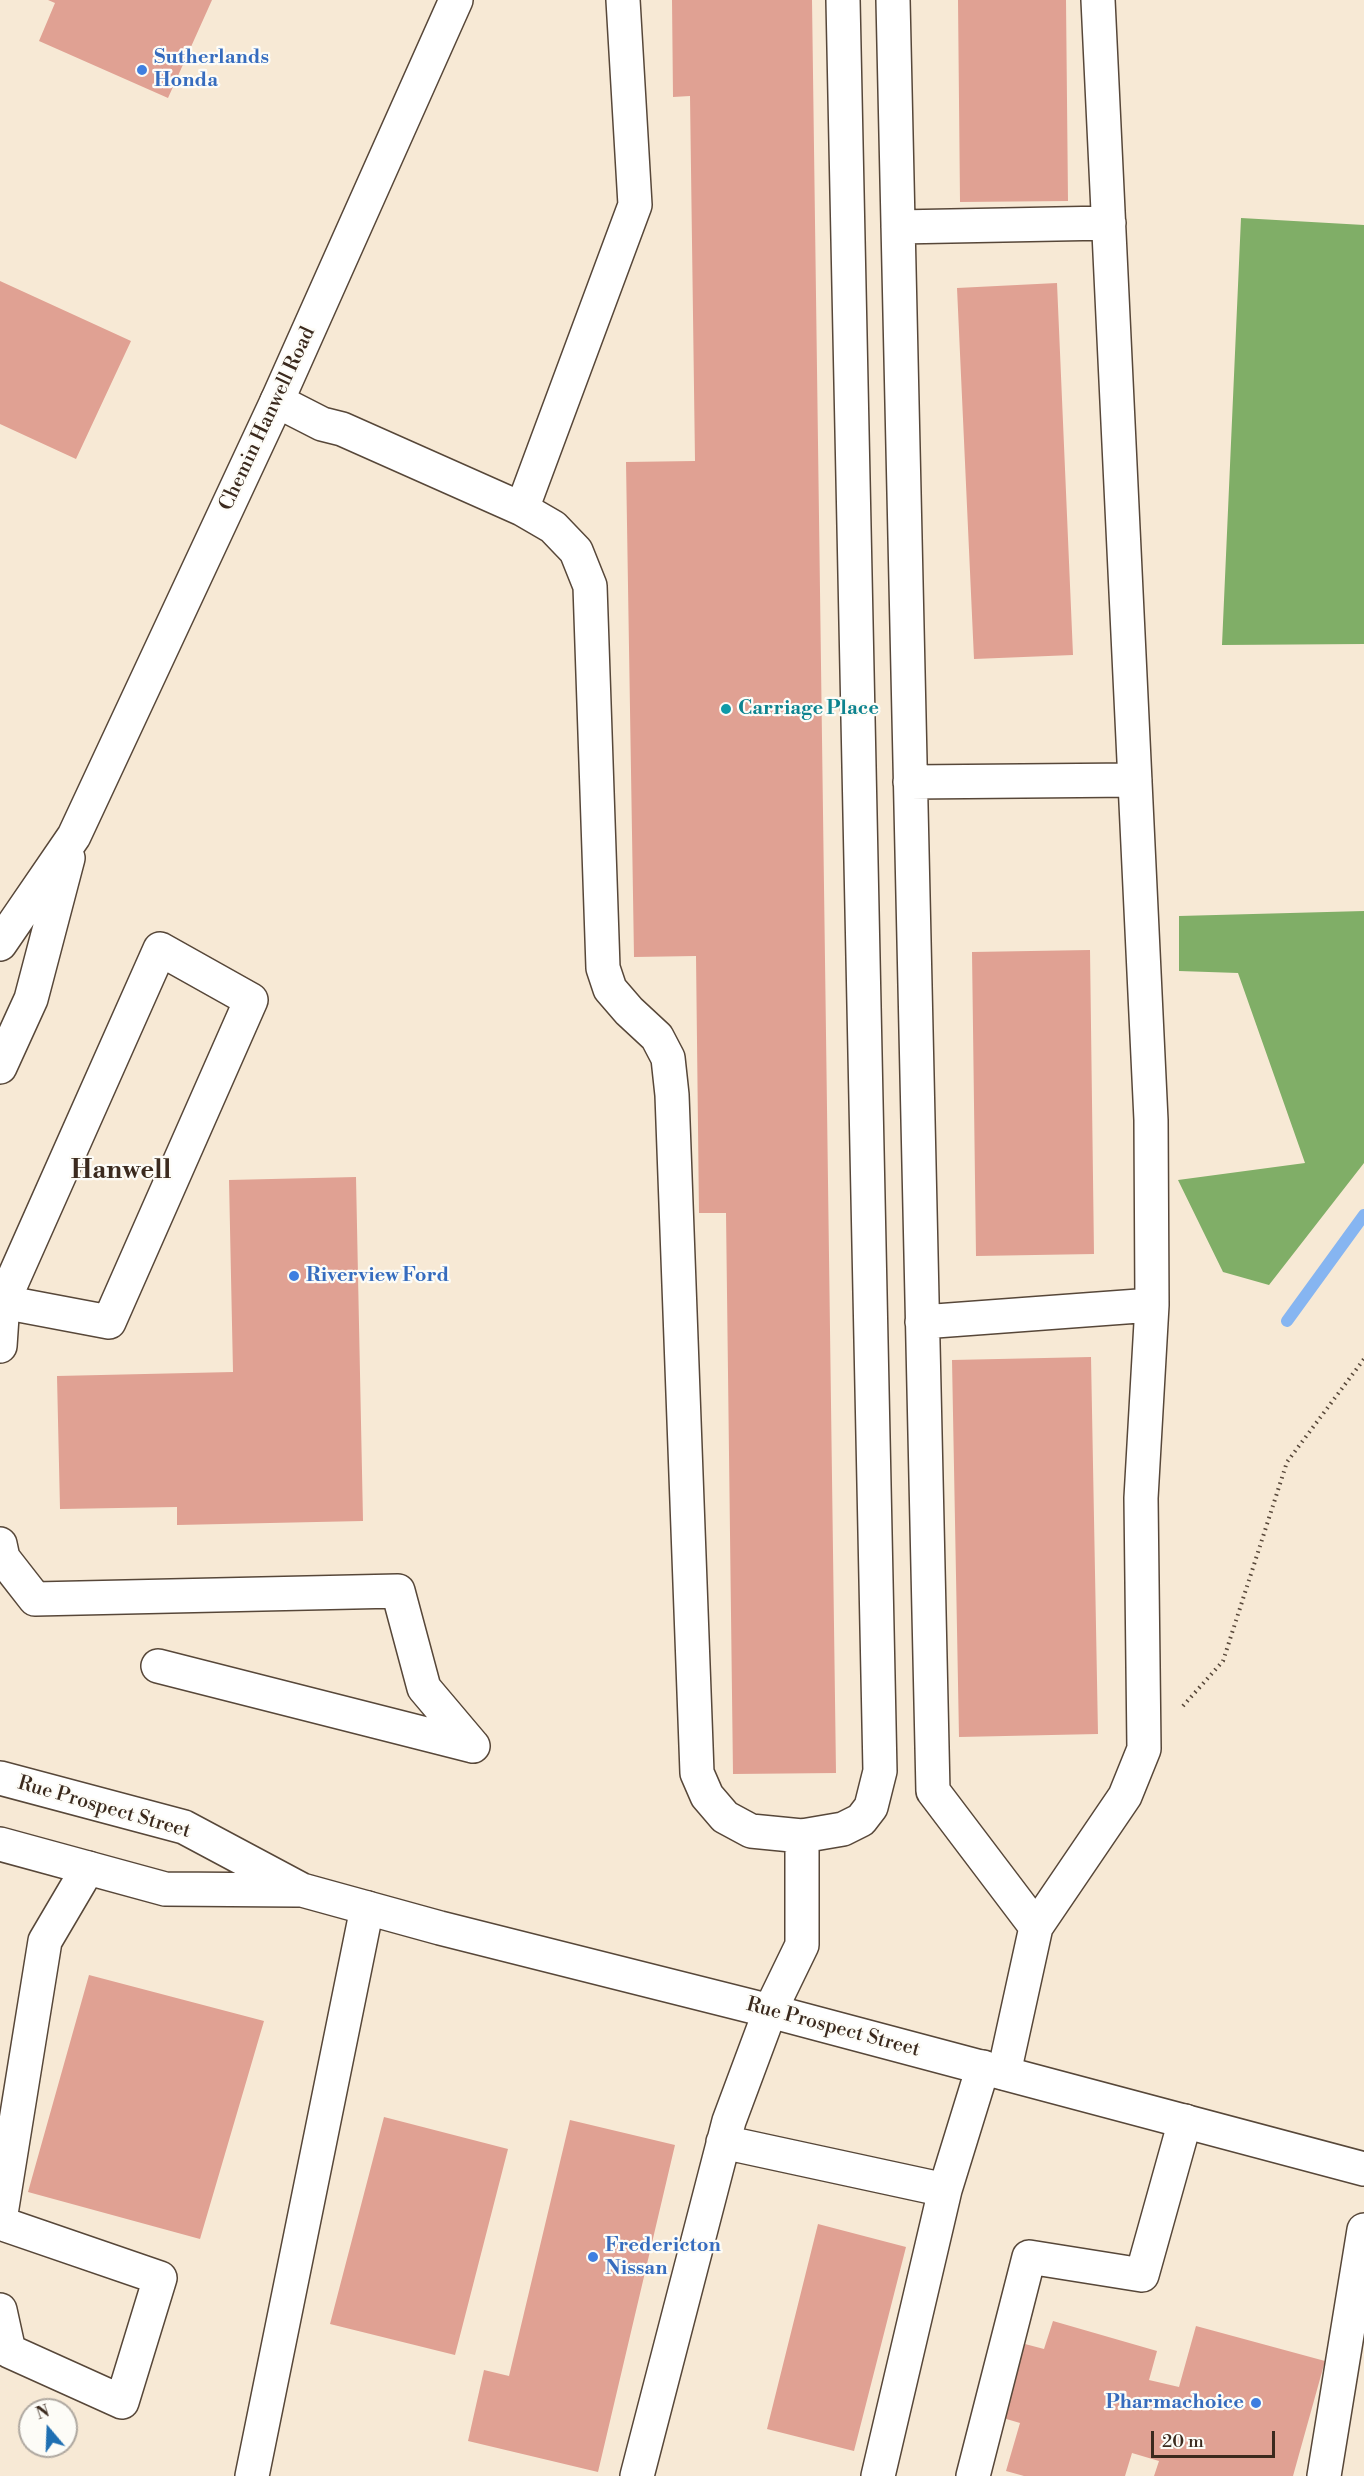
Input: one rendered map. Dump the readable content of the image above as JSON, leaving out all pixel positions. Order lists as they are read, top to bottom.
{
  "streets": {
    "main road": ["Chemin Hanwell Road", "Rue Prospect Street"]
  },
  "districts": ["Hanwell"],
  "places": [
    "Sutherlands Honda",
    "Carriage Place",
    "Riverview Ford",
    "Fredericton Nissan",
    "Pharmachoice"
  ],
  "scale_bar": "20 m",
  "north": "top"
}
